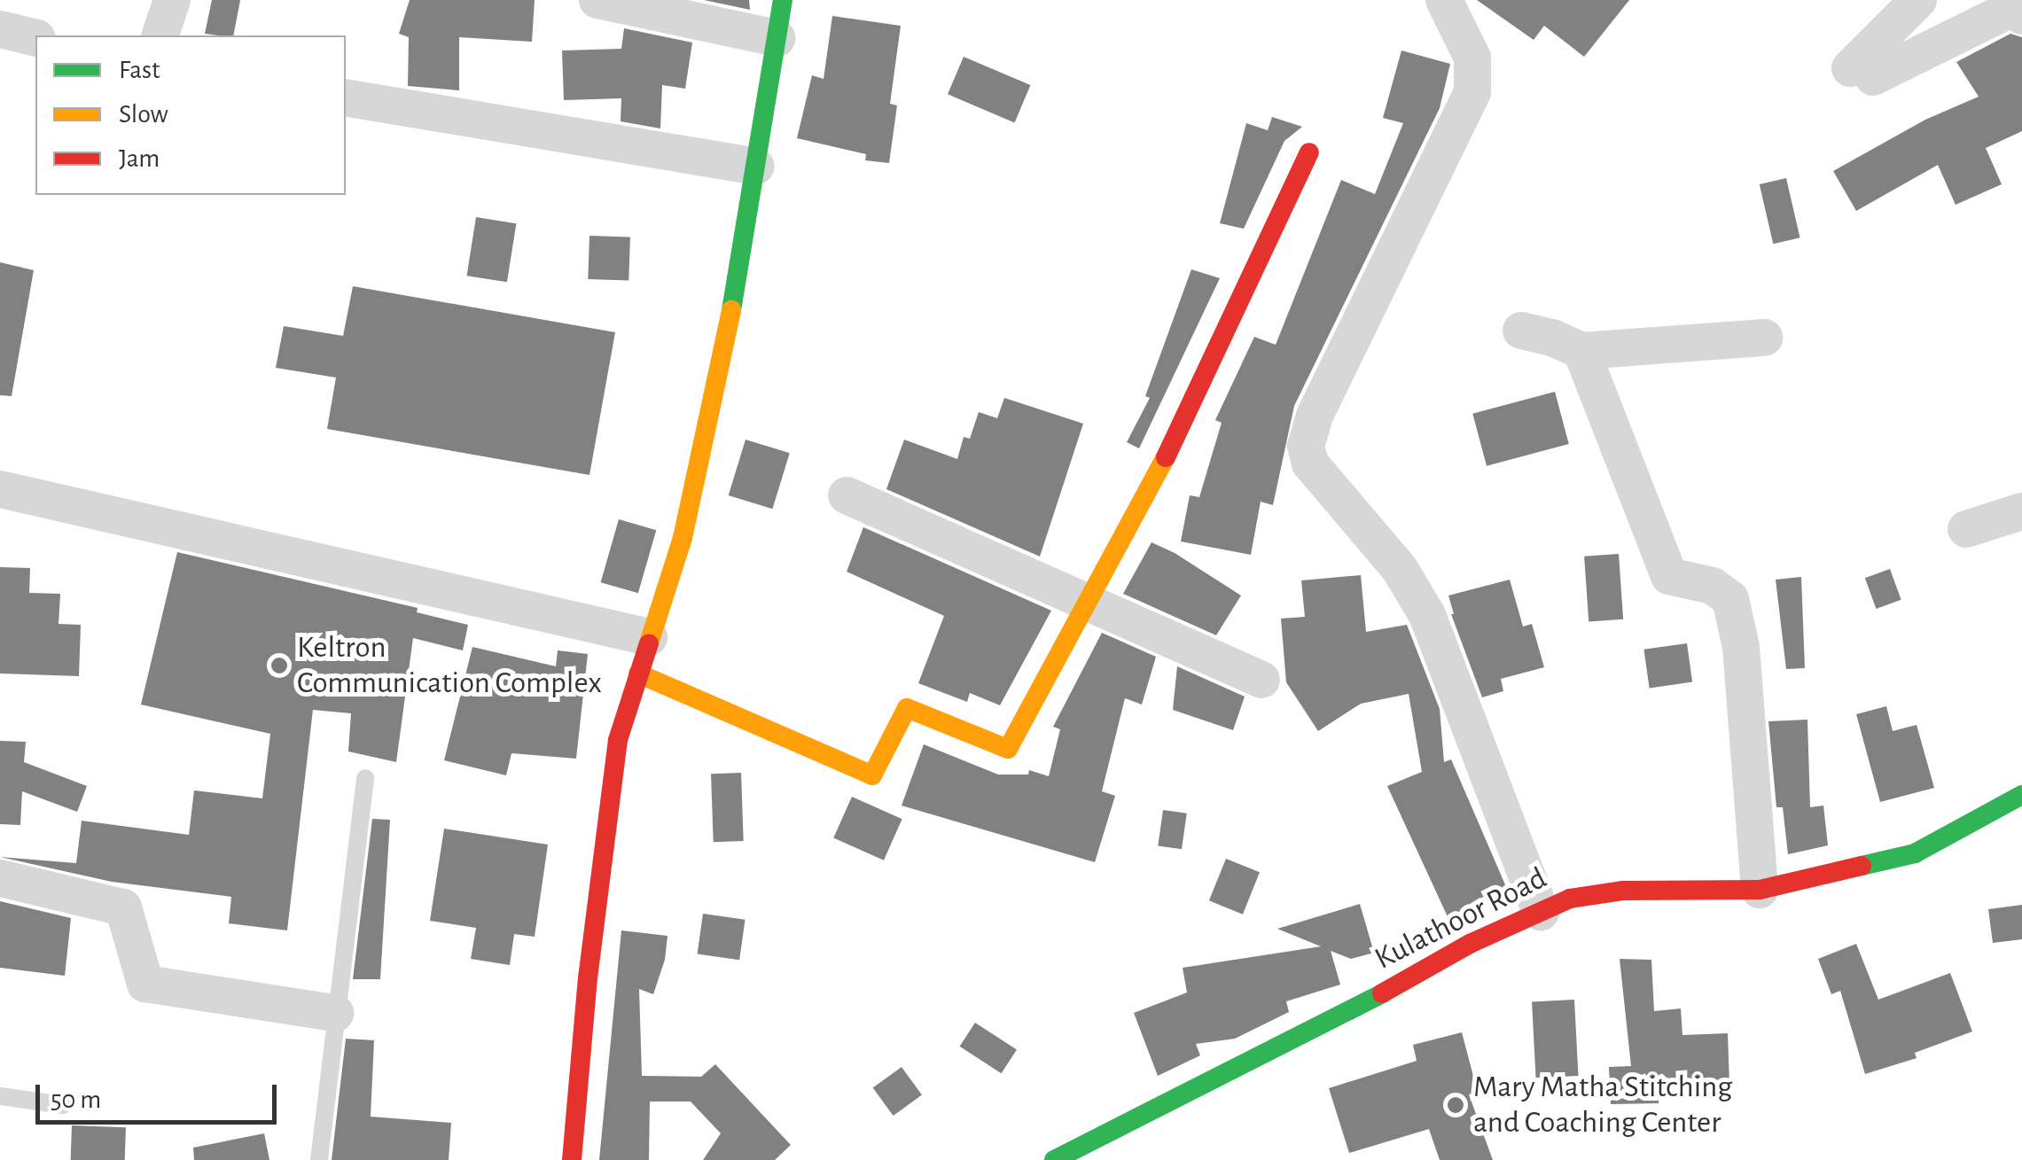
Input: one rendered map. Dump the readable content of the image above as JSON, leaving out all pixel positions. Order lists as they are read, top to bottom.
{
  "streets": {
    "street": ["Kulathoor Road"]
  },
  "places": ["Keltron Communication Complex", "Mary Matha Stitching and Coaching Center"],
  "legend": ["Fast", "Slow", "Jam"],
  "scale_bar": "50 m"
}
